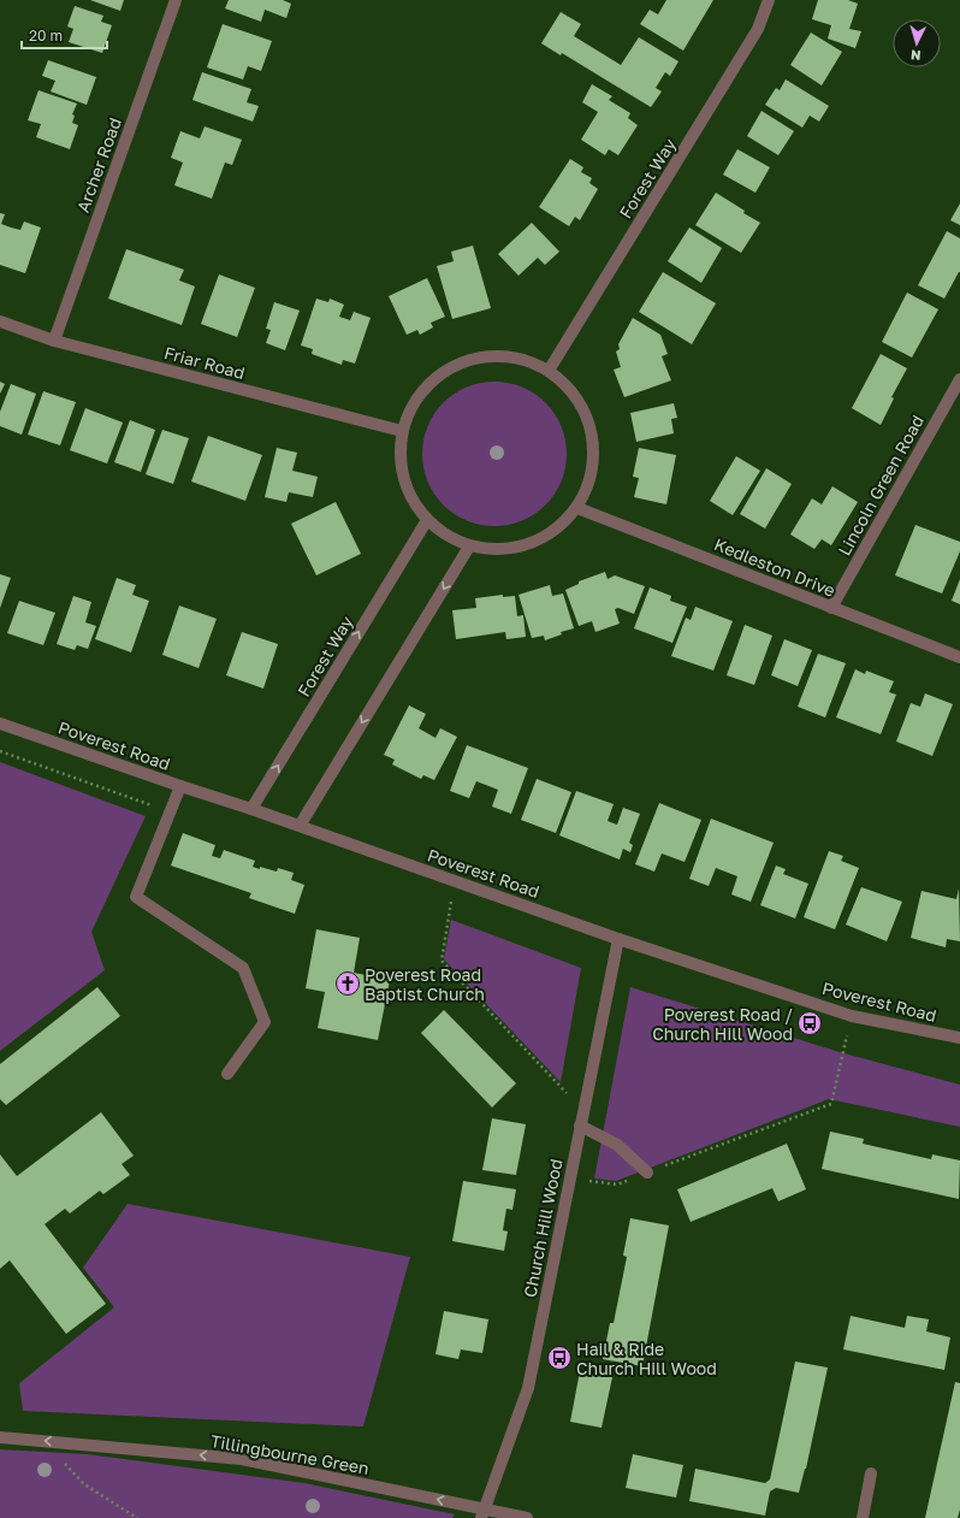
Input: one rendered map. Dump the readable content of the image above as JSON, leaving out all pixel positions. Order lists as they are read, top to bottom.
{
  "streets": {
    "street": [
      "Archer Road",
      "Forest Way",
      "Friar Road",
      "Lincoln Green Road",
      "Kedleston Drive",
      "Poverest Road",
      "Church Hill Wood",
      "Tillingbourne Green"
    ]
  },
  "crossings": [
    ["Archer Road", "Friar Road"],
    ["Forest Way", "Poverest Road"],
    ["Lincoln Green Road", "Kedleston Drive"],
    ["Poverest Road", "Church Hill Wood"],
    ["Church Hill Wood", "Tillingbourne Green"]
  ],
  "one_way": ["Tillingbourne Green"],
  "places": {
    "church": ["Poverest Road Baptist Church"],
    "bus stop": ["Poverest Road / Church Hill Wood", "Hail & Ride Church Hill Wood"]
  },
  "scale_bar": "20 m",
  "north": "bottom"
}
